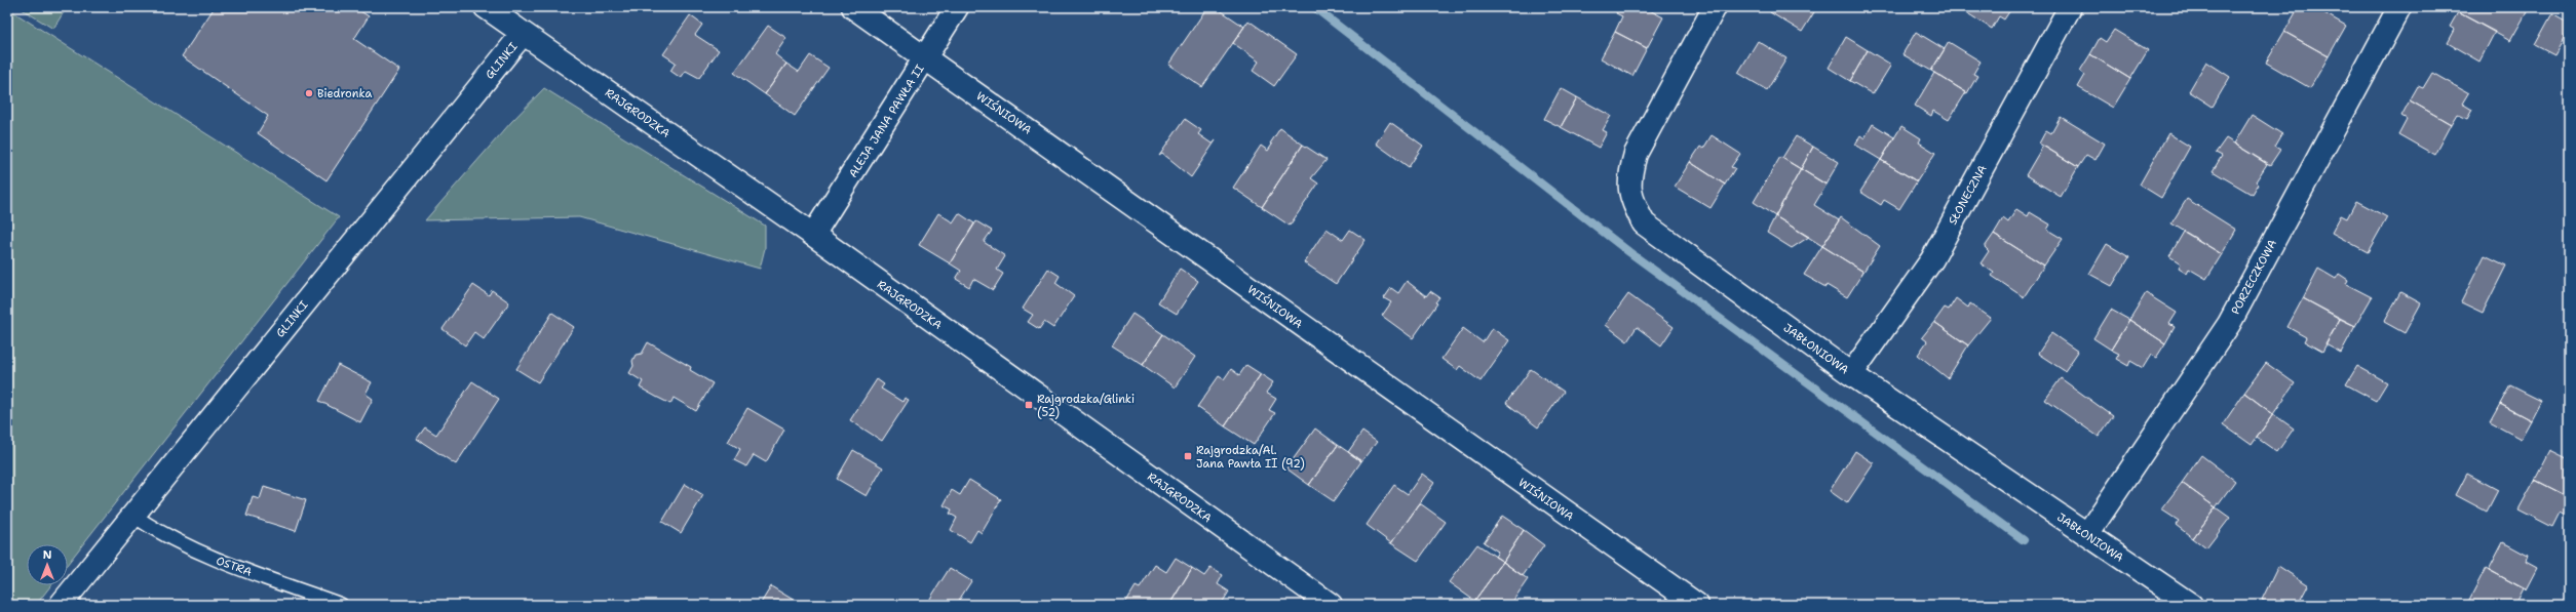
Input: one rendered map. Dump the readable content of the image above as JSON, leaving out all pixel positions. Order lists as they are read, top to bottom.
{
  "streets": {
    "street": [
      "GLINKI",
      "RAJGRODZKA",
      "WIŚNIOWA",
      "ALEJA JANA PAWŁA II",
      "SŁONECZNA",
      "PORZECZKOWA",
      "JABŁONIOWA"
    ],
    "lane": ["OSTRA"]
  },
  "crossings": [
    ["GLINKI", "RAJGRODZKA"],
    ["GLINKI", "OSTRA"],
    ["RAJGRODZKA", "ALEJA JANA PAWŁA II"],
    ["WIŚNIOWA", "ALEJA JANA PAWŁA II"],
    ["SŁONECZNA", "JABŁONIOWA"],
    ["PORZECZKOWA", "JABŁONIOWA"]
  ],
  "places": {
    "other": ["Biedronka"],
    "transit": ["Rajgrodzka/Glinki (52)", "Rajgrodzka/Al. Jana Pawła II (92)"]
  },
  "north": "top"
}
